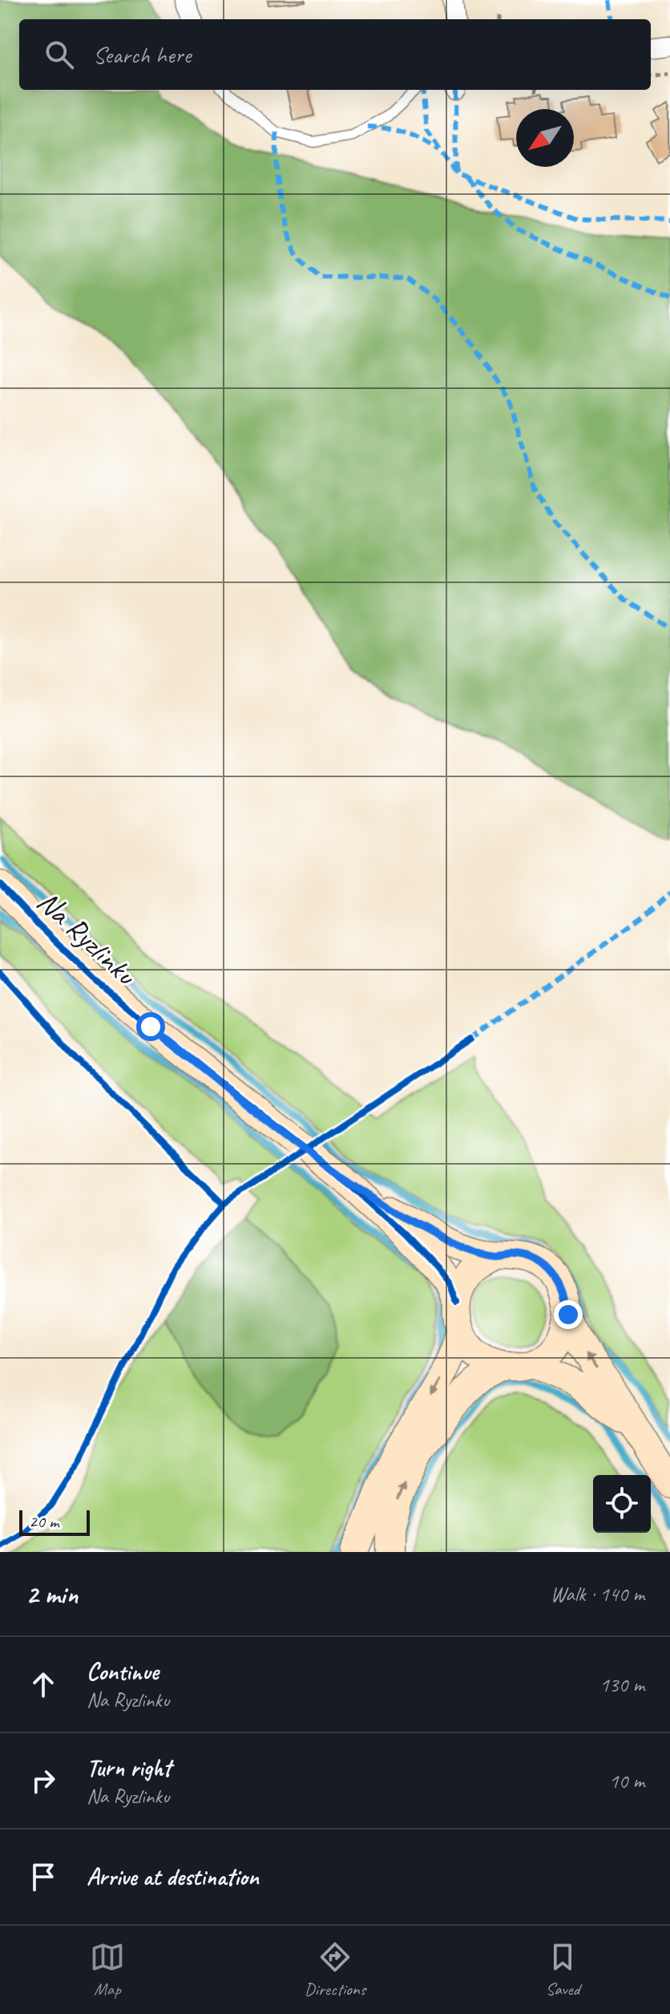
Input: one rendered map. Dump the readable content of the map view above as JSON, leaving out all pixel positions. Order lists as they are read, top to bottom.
{
  "streets": {
    "street": ["Na Ryzlinku"]
  },
  "scale_bar": "20 m",
  "north": "bottom left",
  "page": {
    "search": "Search here",
    "scale": "20 m",
    "heading": ["2 min", "Walk · 140 m"],
    "list": [
      ["Continue", "Na Ryzlinku", "130 m"],
      ["Turn right", "Na Ryzlinku", "10 m"],
      "Arrive at destination"
    ],
    "nav": ["Map", "Directions", "Saved"]
  }
}
